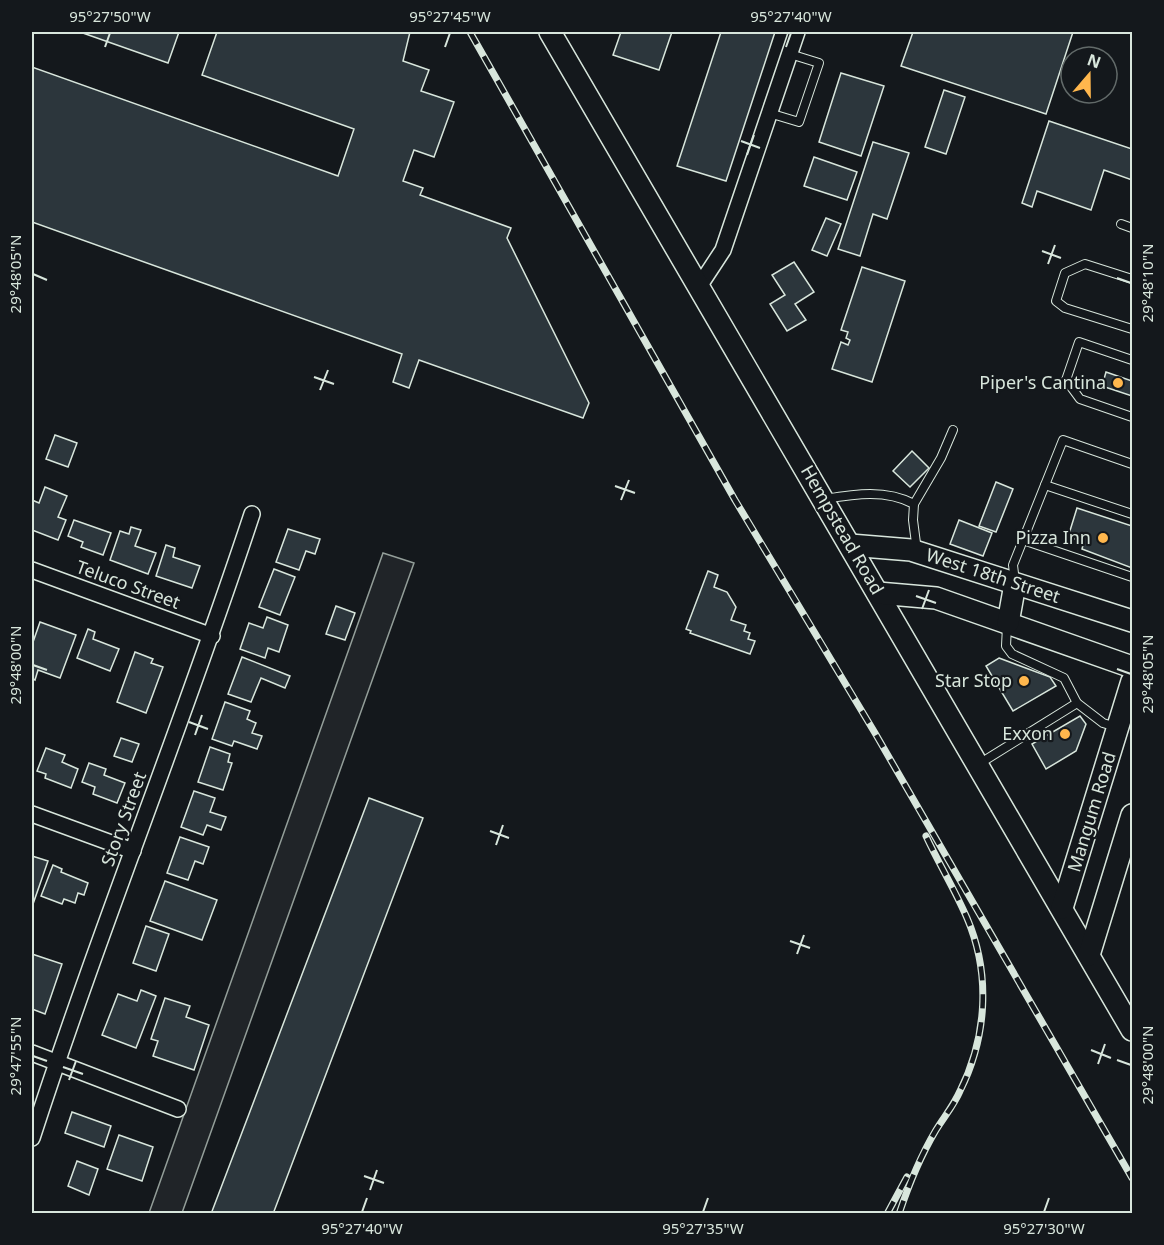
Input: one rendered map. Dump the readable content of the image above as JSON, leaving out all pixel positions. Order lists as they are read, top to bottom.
{
  "streets": {
    "main road": ["Hempstead Road", "West 18th Street", "Mangum Road"],
    "street": ["Teluco Street", "Story Street"]
  },
  "crossings": [
    ["Hempstead Road", "West 18th Street"],
    ["Hempstead Road", "Mangum Road"],
    ["Teluco Street", "Story Street"]
  ],
  "places": [
    "Piper's Cantina",
    "Pizza Inn",
    "Star Stop",
    "Exxon"
  ],
  "north": "top",
  "coordinates": [
    "95°27'50\"W",
    "95°27'45\"W",
    "95°27'40\"W",
    "29°48'05\"N",
    "29°48'10\"N",
    "29°48'00\"N",
    "29°47'55\"N",
    "95°27'35\"W",
    "95°27'30\"W"
  ]
}
